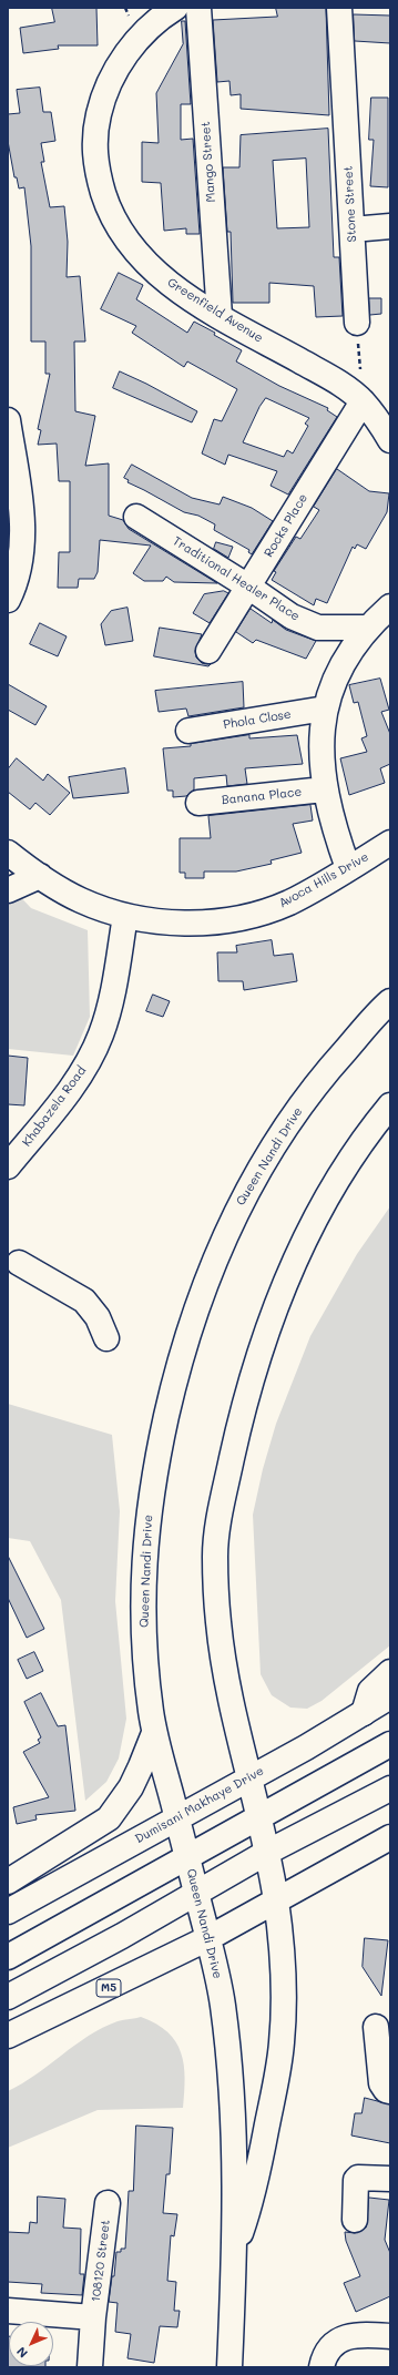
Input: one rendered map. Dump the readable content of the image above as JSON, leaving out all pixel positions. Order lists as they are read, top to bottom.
{
  "streets": {
    "main road": [
      "Mango Street",
      "Stone Street",
      "Greenfield Avenue",
      "Rocks Place",
      "Traditional Healer Place",
      "Phola Close",
      "Banana Place",
      "Avoca Hills Drive",
      "Khabazela Road",
      "Queen Nandi Drive",
      "Dumisani Makhaye Drive",
      "M5",
      "108120 Street"
    ]
  },
  "crossings": [
    ["Mango Street", "Greenfield Avenue"],
    ["Greenfield Avenue", "Rocks Place"],
    ["Rocks Place", "Traditional Healer Place"],
    ["Avoca Hills Drive", "Khabazela Road"],
    ["Queen Nandi Drive", "Dumisani Makhaye Drive"],
    ["Queen Nandi Drive", "M5"]
  ],
  "north": "bottom left"
}
